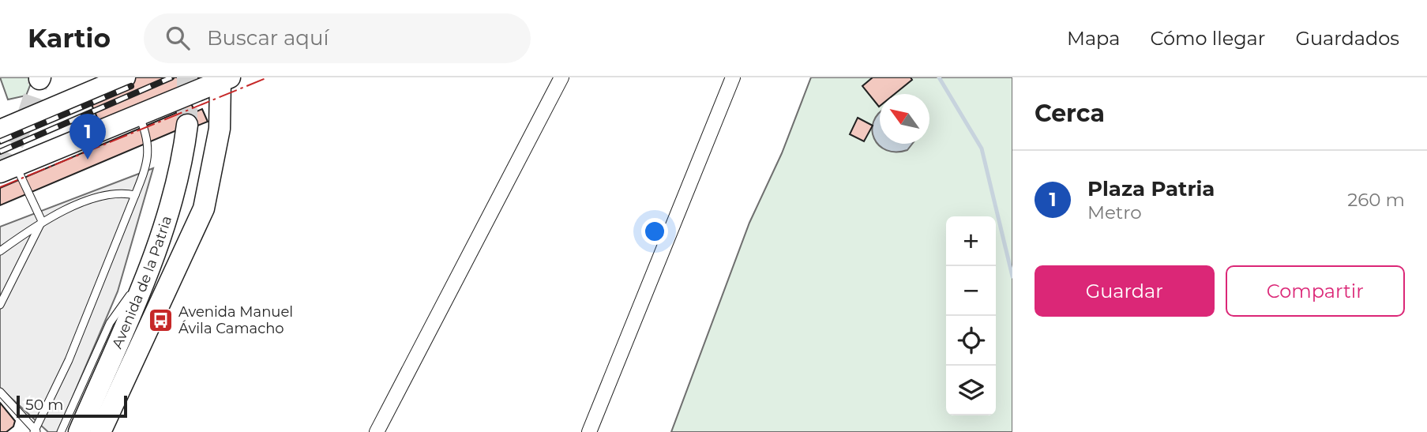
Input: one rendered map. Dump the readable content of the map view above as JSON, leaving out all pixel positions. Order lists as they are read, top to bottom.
{
  "streets": {
    "main road": ["Avenida de la Patria"]
  },
  "places": {
    "bus stop": ["Avenida Manuel Ávila Camacho"]
  },
  "scale_bar": "50 m",
  "north": "top left",
  "page": {
    "header": "Kartio",
    "search": "Buscar aquí",
    "nav": ["Mapa", "Cómo llegar", "Guardados"],
    "heading": "Cerca",
    "pins": "1",
    "list": [
      {
        "mark": "1",
        "name": "Plaza Patria",
        "note": "Metro",
        "value": "260 m"
      }
    ],
    "map_buttons": ["+", "−"],
    "buttons": ["Guardar", "Compartir"],
    "scale": "50 m"
  }
}
